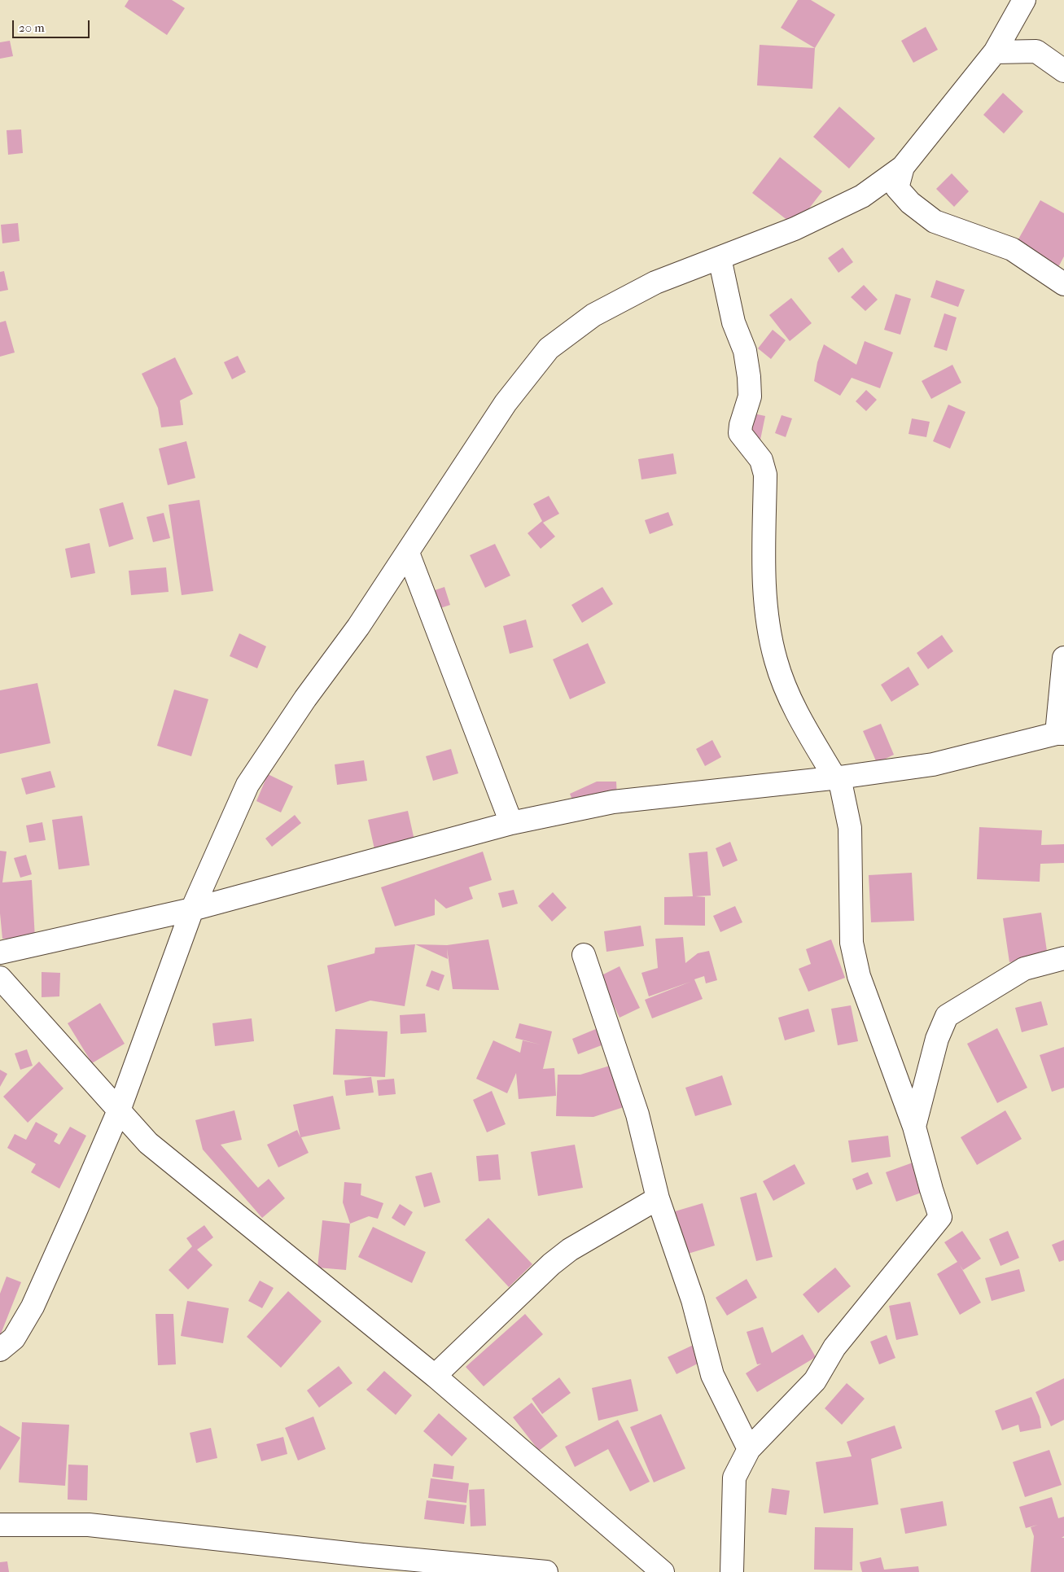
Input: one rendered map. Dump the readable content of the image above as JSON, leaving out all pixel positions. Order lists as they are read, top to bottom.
{
  "scale_bar": "20 m"
}
